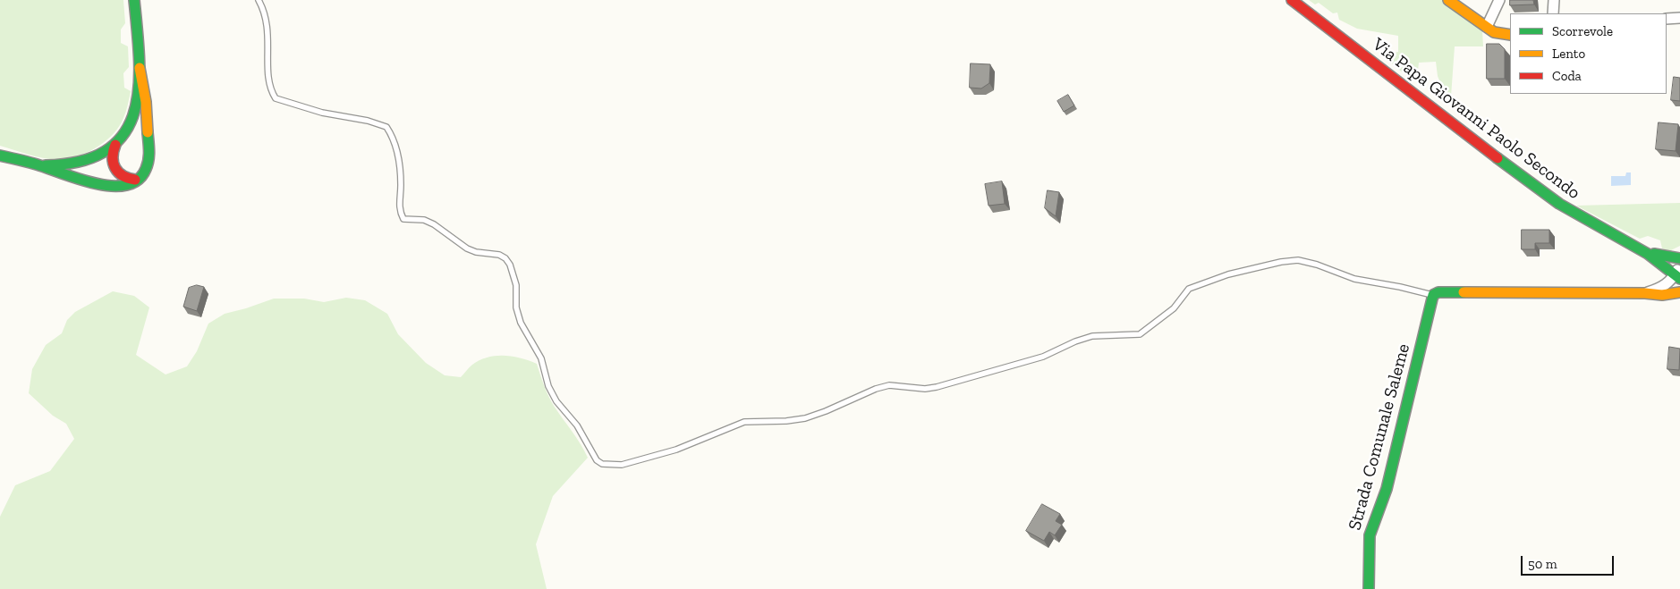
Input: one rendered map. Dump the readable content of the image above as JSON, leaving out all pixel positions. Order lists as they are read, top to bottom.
{
  "streets": {
    "main road": ["Via Papa Giovanni Paolo Secondo", "Strada Comunale Saleme"]
  },
  "legend": ["Scorrevole", "Lento", "Coda"],
  "scale_bar": "50 m"
}
